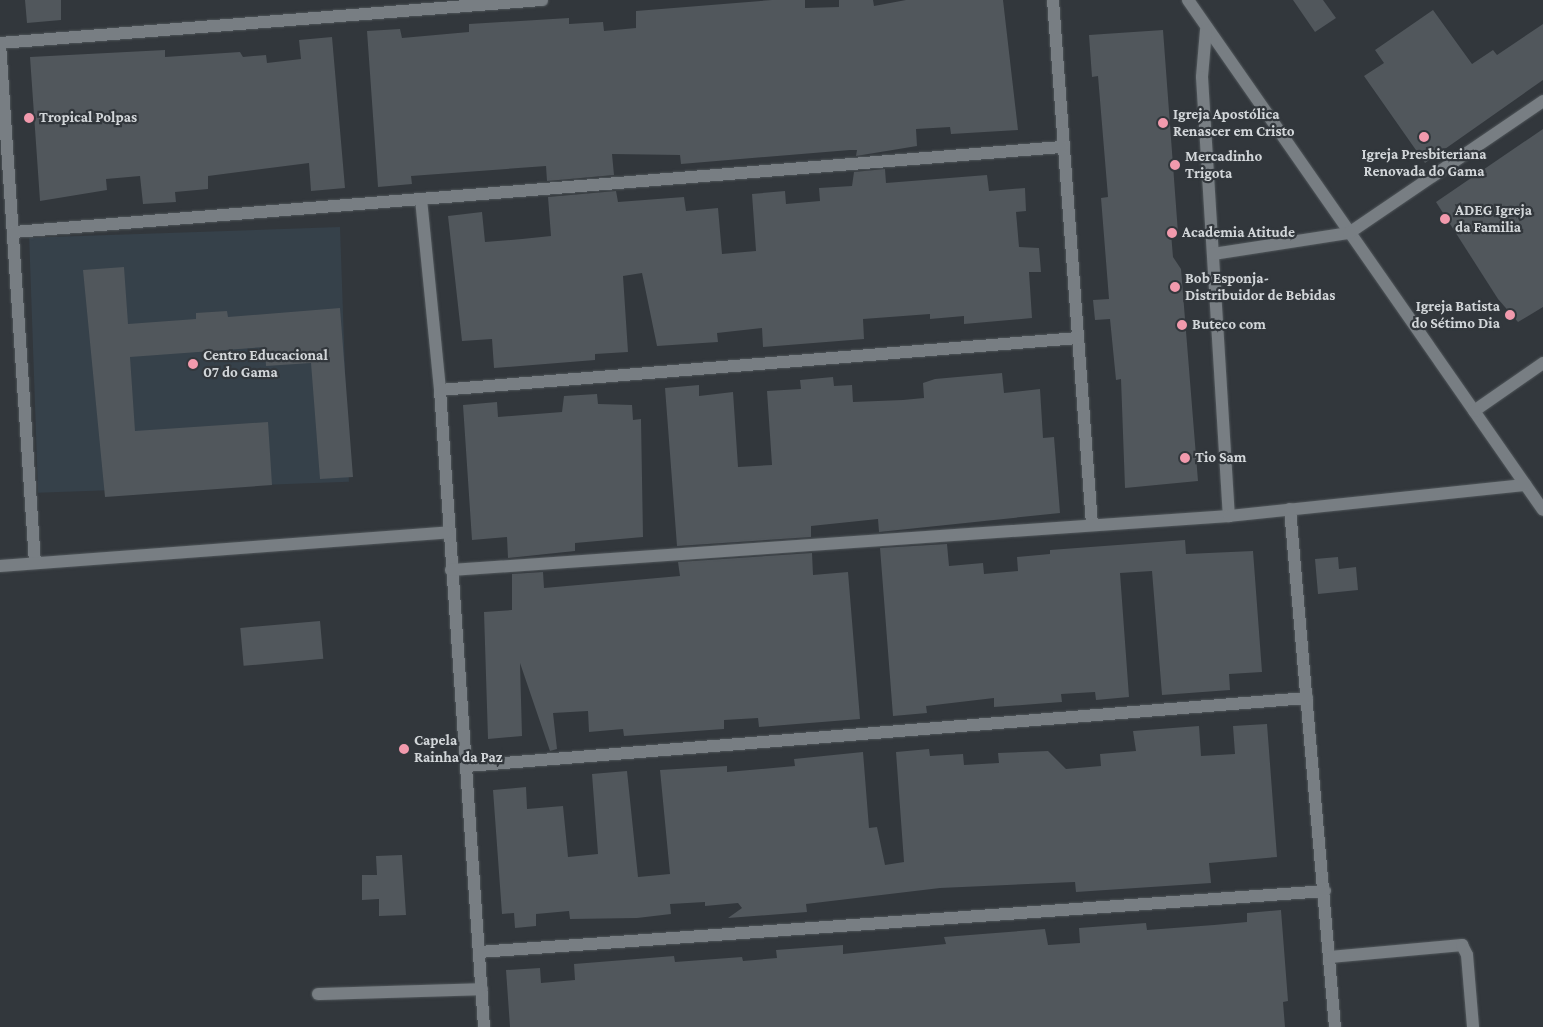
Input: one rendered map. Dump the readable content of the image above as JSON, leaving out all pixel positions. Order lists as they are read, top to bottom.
{
  "places": [
    "Tropical Polpas",
    "Igreja Apostólica Renascer em Cristo",
    "Igreja Presbiteriana Renovada do Gama",
    "Mercadinho Trigota",
    "ADEG Igreja da Familia",
    "Academia Atitude",
    "Bob Esponja- Distribuidor de Bebidas",
    "Igreja Batista do Sétimo Dia",
    "Buteco com",
    "Centro Educacional 07 do Gama",
    "Tio Sam",
    "Capela Rainha da Paz"
  ]
}
